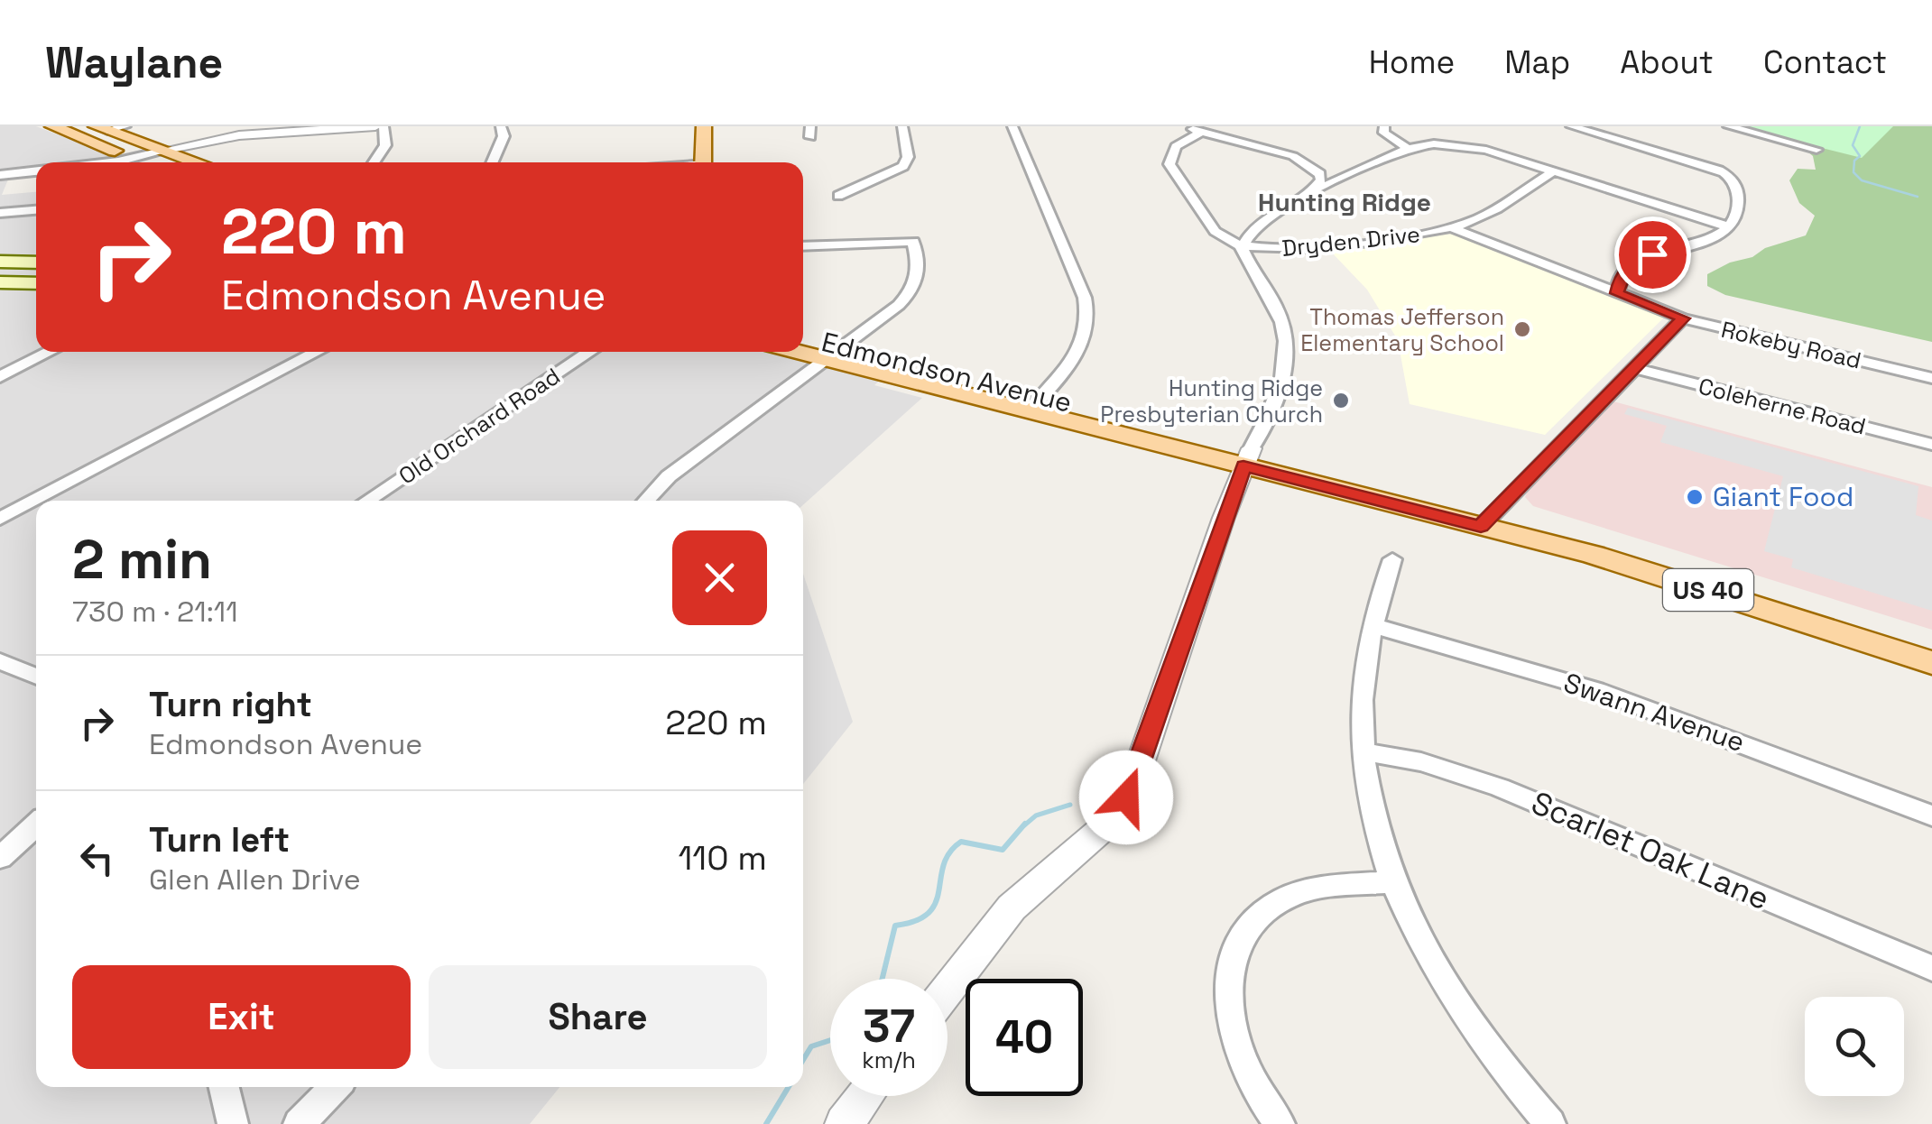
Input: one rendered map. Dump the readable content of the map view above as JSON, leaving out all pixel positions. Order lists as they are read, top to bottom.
{
  "streets": {
    "main road": ["Edmondson Avenue", "US 40"],
    "street": [
      "Dryden Drive",
      "Rokeby Road",
      "Coleherne Road",
      "Old Orchard Road",
      "Swann Avenue",
      "Scarlet Oak Lane"
    ]
  },
  "crossings": [
    ["Dryden Drive", "Rokeby Road"]
  ],
  "districts": ["Hunting Ridge"],
  "places": ["Thomas Jefferson Elementary School", "Hunting Ridge Presbyterian Church", "Giant Food"],
  "page": {
    "header": "Waylane",
    "nav": [
      "Home",
      "Map",
      "About",
      "Contact"
    ],
    "turn": ["220 m", "Edmondson Avenue"],
    "heading": ["2 min", "730 m · 21:11"],
    "list": [
      {
        "name": "Turn right",
        "note": "Edmondson Avenue",
        "value": "220 m"
      },
      {
        "name": "Turn left",
        "note": "Glen Allen Drive",
        "value": "110 m"
      }
    ],
    "buttons": ["Exit", "Share"],
    "speed": "37 km/h",
    "limit": "40"
  }
}
